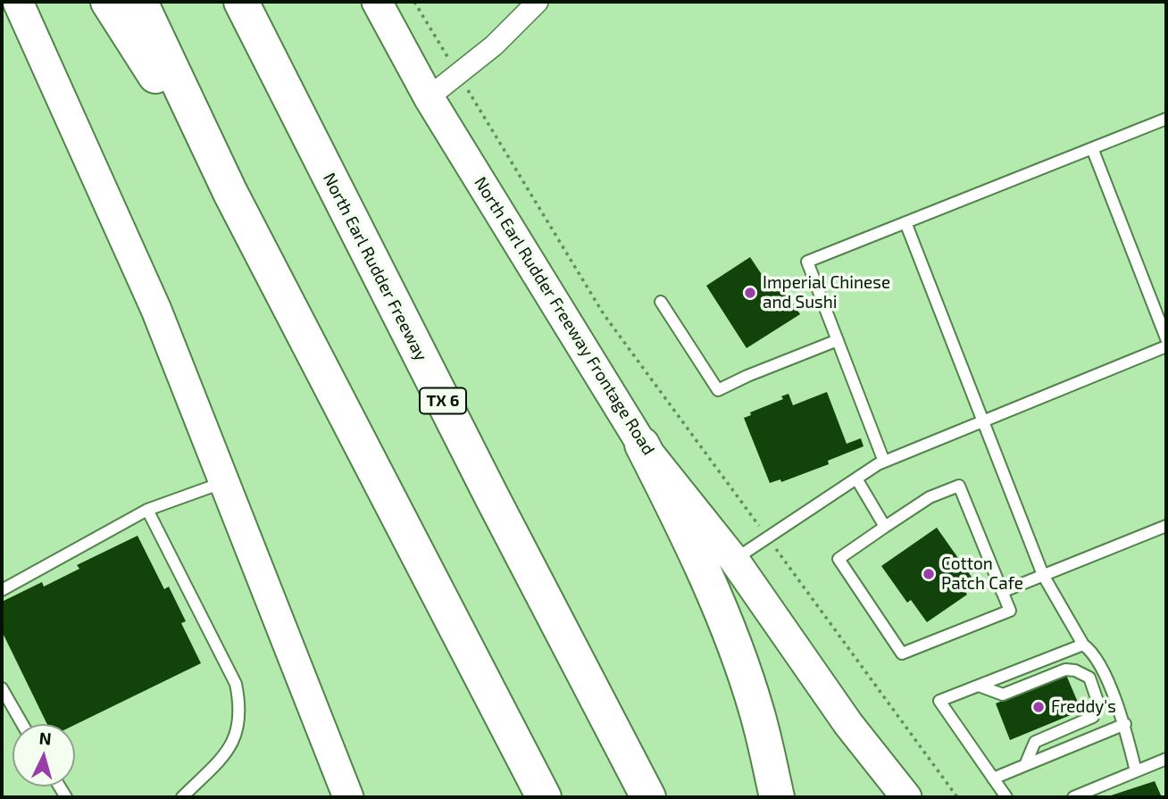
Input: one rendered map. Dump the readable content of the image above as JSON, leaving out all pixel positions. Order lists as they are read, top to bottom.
{
  "streets": {
    "highway": ["North Earl Rudder Freeway", "TX 6"],
    "main road": ["North Earl Rudder Freeway Frontage Road"]
  },
  "places": ["Imperial Chinese and Sushi", "Cotton Patch Cafe", "Freddy's"],
  "north": "top"
}
